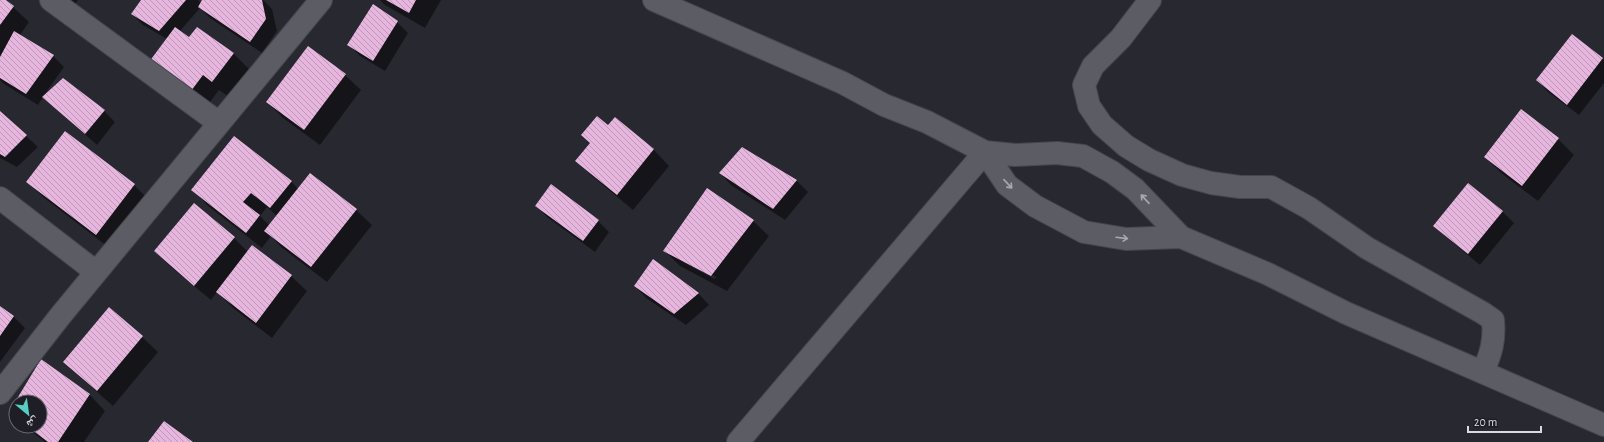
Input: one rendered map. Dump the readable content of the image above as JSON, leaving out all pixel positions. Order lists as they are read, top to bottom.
{
  "scale_bar": "20 m",
  "north": "bottom right"
}
